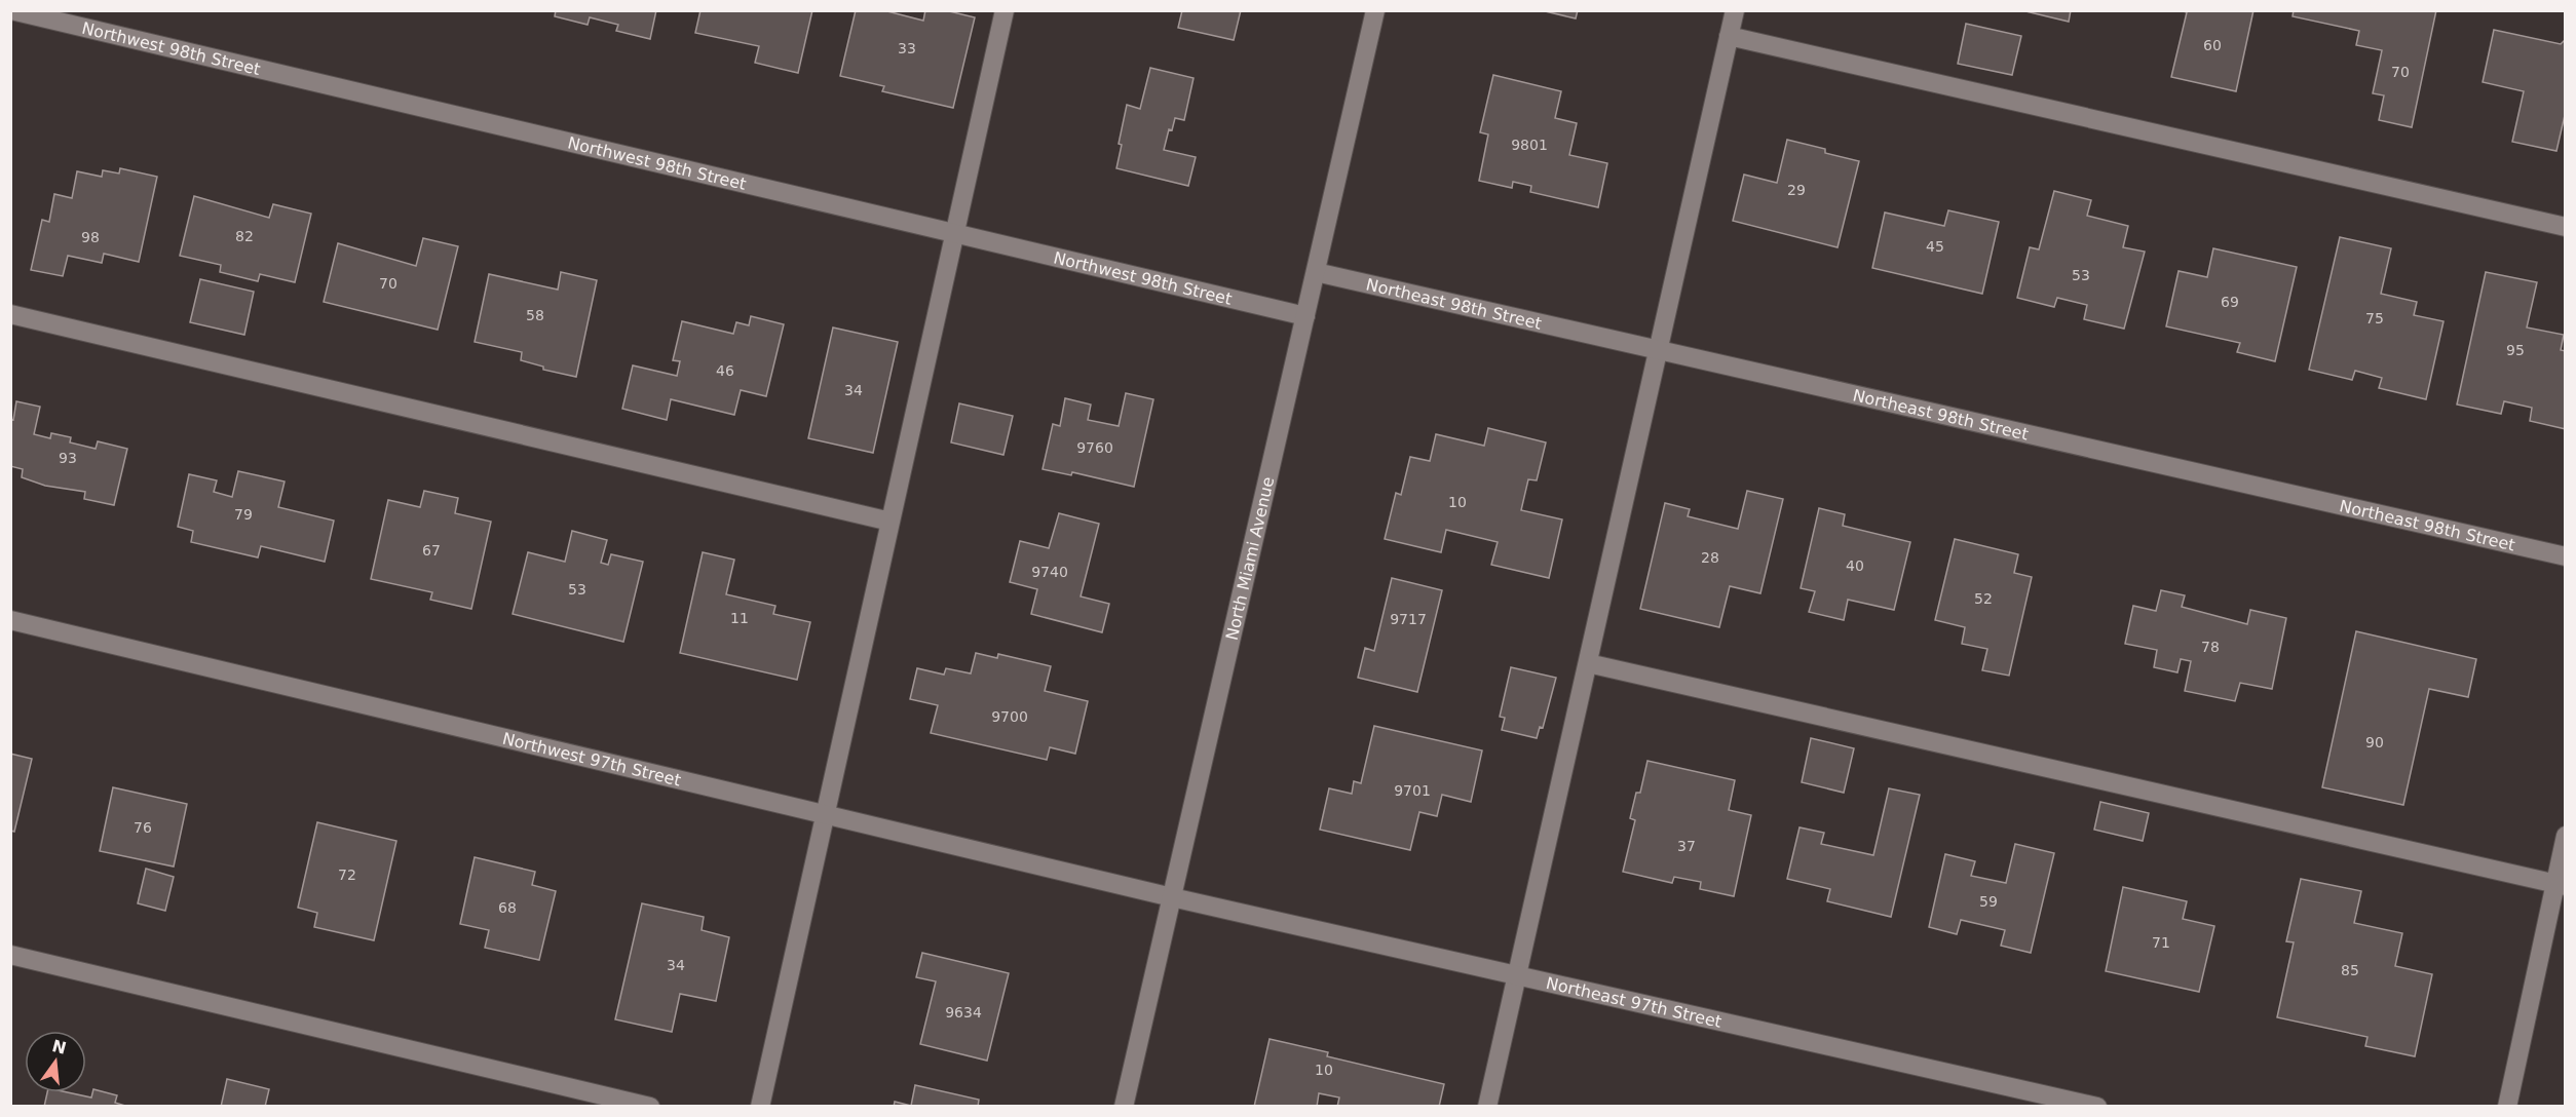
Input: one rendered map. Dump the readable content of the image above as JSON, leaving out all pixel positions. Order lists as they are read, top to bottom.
{
  "streets": {
    "street": [
      "Northwest 98th Street",
      "Northeast 98th Street",
      "North Miami Avenue",
      "Northwest 97th Street",
      "Northeast 97th Street"
    ]
  },
  "crossings": [
    ["Northwest 98th Street", "North Miami Avenue"],
    ["Northeast 98th Street", "North Miami Avenue"],
    ["North Miami Avenue", "Northwest 97th Street"],
    ["North Miami Avenue", "Northeast 97th Street"],
    ["Northwest 97th Street", "Northeast 97th Street"]
  ],
  "house_numbers": [
    "60",
    "33",
    "70",
    "9801",
    "29",
    "82",
    "98",
    "45",
    "53",
    "70",
    "69",
    "58",
    "75",
    "95",
    "46",
    "34",
    "9760",
    "93",
    "10",
    "79",
    "67",
    "28",
    "40",
    "9740",
    "53",
    "52",
    "11",
    "9717",
    "78",
    "9700",
    "90",
    "9701",
    "76",
    "37",
    "72",
    "59",
    "68",
    "71",
    "34",
    "85",
    "9634",
    "10"
  ],
  "north": "top"
}
